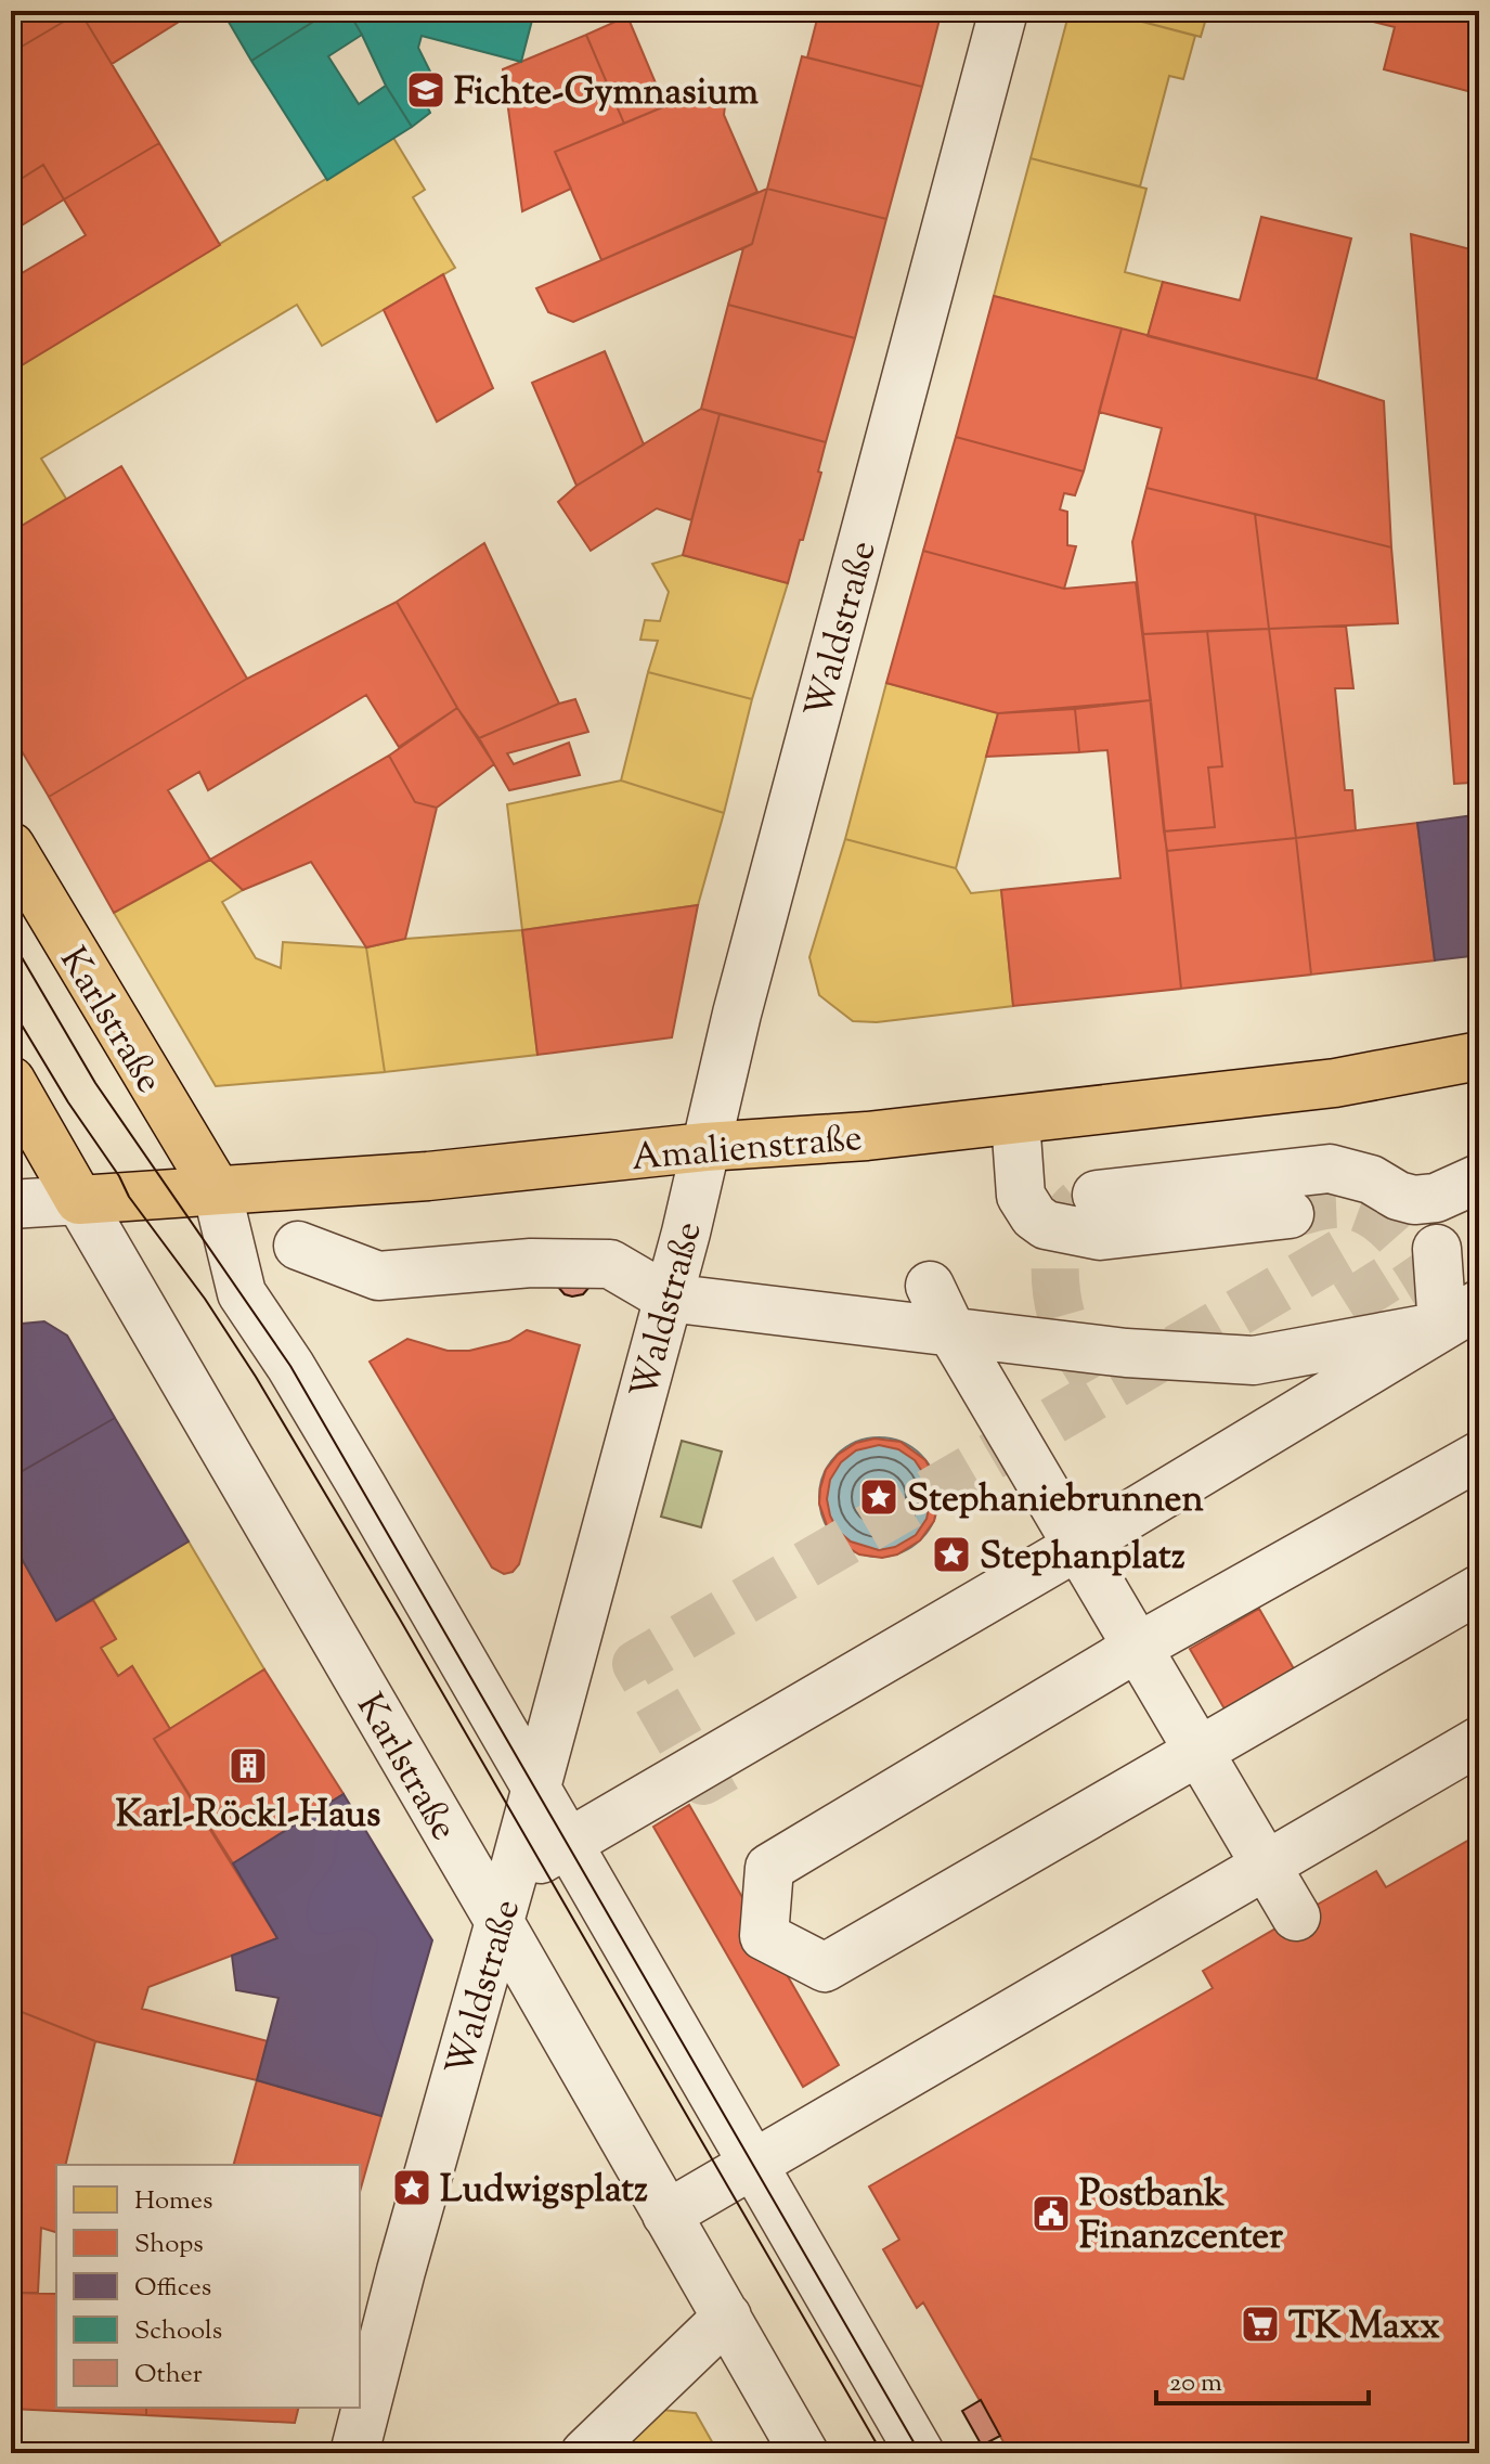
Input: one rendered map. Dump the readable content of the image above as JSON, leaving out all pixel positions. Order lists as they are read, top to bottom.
{
  "streets": {
    "main road": ["Karlstraße", "Amalienstraße"],
    "street": ["Waldstraße"]
  },
  "crossings": [
    ["Waldstraße", "Karlstraße"],
    ["Waldstraße", "Amalienstraße"],
    ["Karlstraße", "Amalienstraße"]
  ],
  "places": {
    "school or university": ["Fichte-Gymnasium"],
    "place": ["Stephaniebrunnen", "Stephanplatz", "Ludwigsplatz"],
    "building": ["Karl-Röckl-Haus"],
    "public building": ["Postbank Finanzcenter"],
    "supermarket": ["TK Maxx"]
  },
  "legend": [
    "Homes",
    "Shops",
    "Offices",
    "Schools",
    "Other"
  ],
  "scale_bar": "20 m"
}
